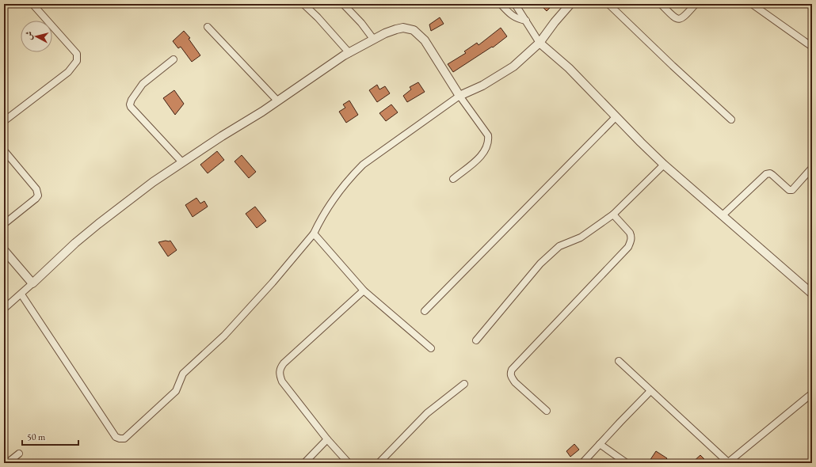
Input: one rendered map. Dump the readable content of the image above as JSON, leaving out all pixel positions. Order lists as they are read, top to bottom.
{
  "scale_bar": "50 m",
  "north": "left"
}
